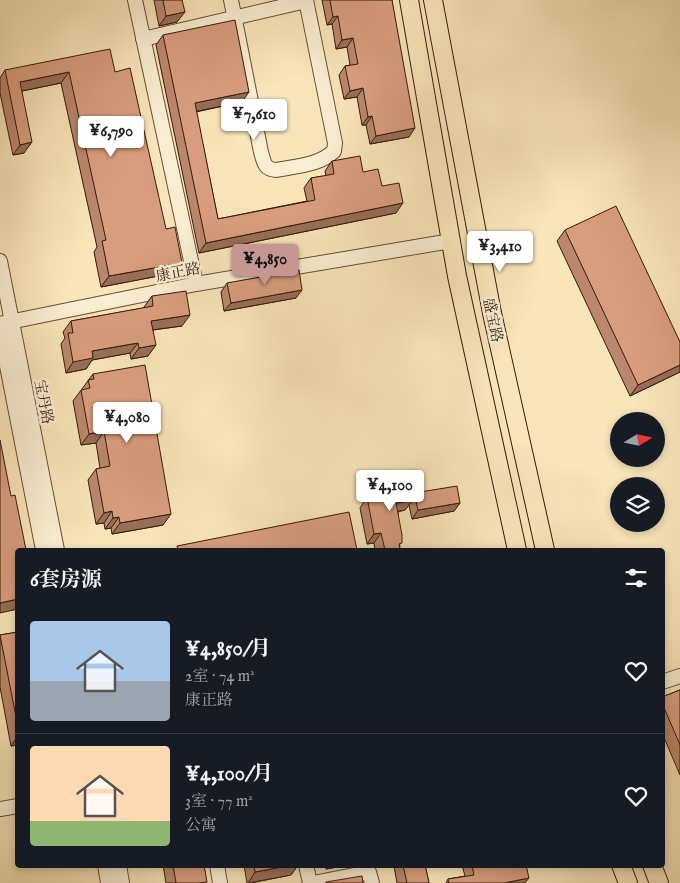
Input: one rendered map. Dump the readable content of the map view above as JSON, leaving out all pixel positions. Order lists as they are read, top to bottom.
{
  "streets": {
    "main road": ["盛宝路"],
    "street": ["康正路", "宝丹路"]
  },
  "crossings": [
    ["康正路", "盛宝路"],
    ["康正路", "宝丹路"]
  ],
  "north": "right",
  "page": {
    "price": [
      "¥7,610",
      "¥6,790",
      "¥3,410",
      "¥4,850",
      "¥4,080",
      "¥4,100"
    ],
    "heading": "6套房源",
    "list": [
      {
        "name": "¥4,850/月",
        "note": "2室 · 74 m² · 康正路"
      },
      {
        "name": "¥4,100/月",
        "note": "3室 · 77 m² · 公寓"
      }
    ]
  }
}
